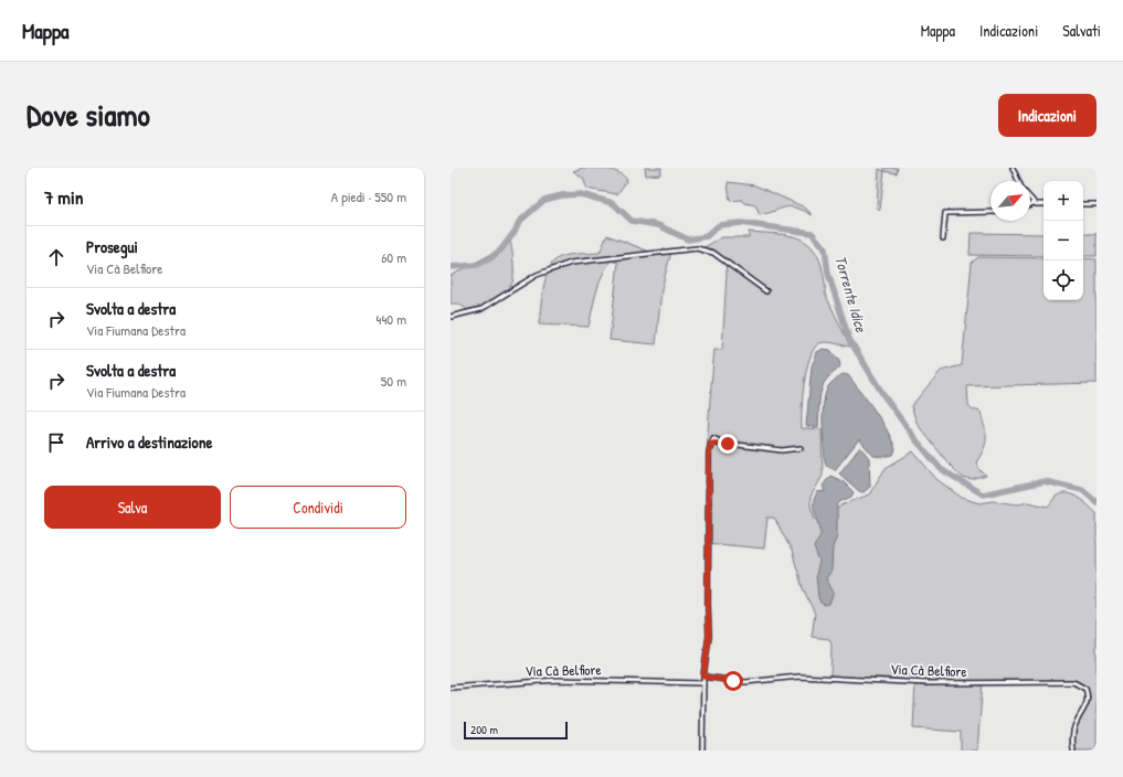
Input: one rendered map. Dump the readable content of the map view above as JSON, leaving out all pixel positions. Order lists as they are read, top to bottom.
{
  "streets": {
    "street": ["Via Cà Belfiore"]
  },
  "water": ["Torrente Idice"],
  "scale_bar": "200 m",
  "north": "top right",
  "page": {
    "header": "Mappa",
    "nav": ["Mappa", "Indicazioni", "Salvati"],
    "title": "Dove siamo",
    "buttons": [
      "Indicazioni",
      ["Salva", "Condividi"]
    ],
    "heading": ["7 min", "A piedi · 550 m"],
    "map_buttons": ["+", "−"],
    "list": [
      ["Prosegui", "Via Cà Belfiore", "60 m"],
      ["Svolta a destra", "Via Fiumana Destra", "440 m"],
      ["Svolta a destra", "Via Fiumana Destra", "50 m"],
      "Arrivo a destinazione"
    ],
    "scale": "200 m"
  }
}
